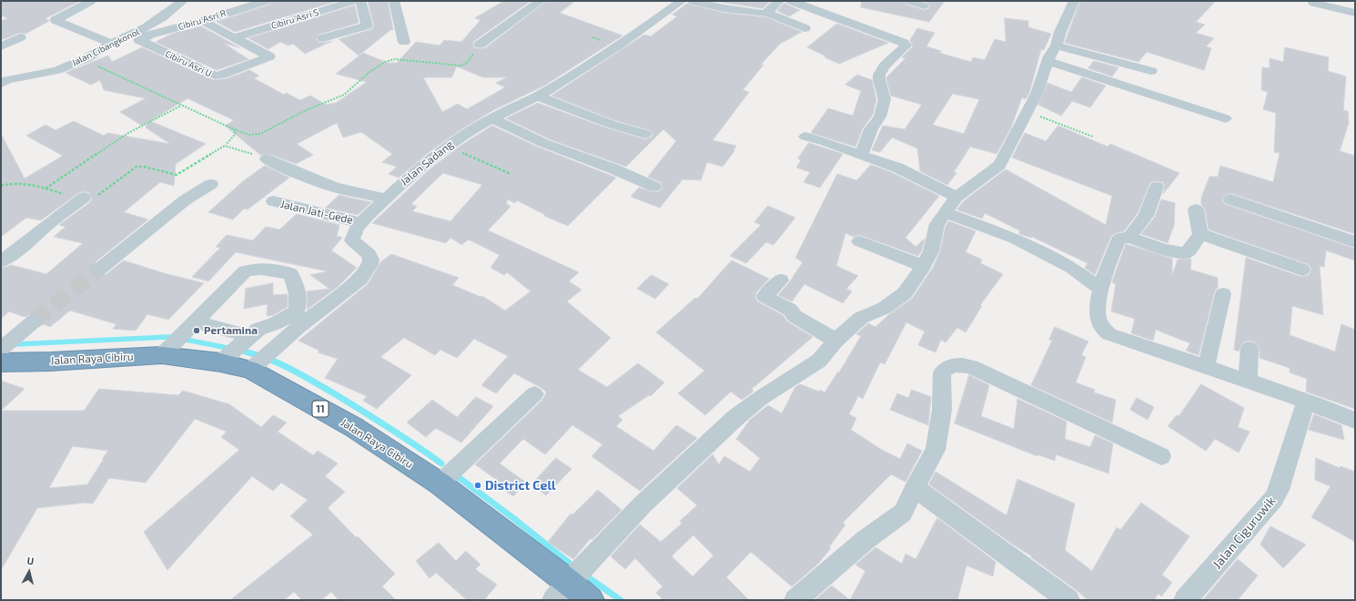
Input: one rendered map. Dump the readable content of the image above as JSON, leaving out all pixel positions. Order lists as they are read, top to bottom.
{
  "streets": {
    "highway": ["Jalan Raya Cibiru", "11"],
    "street": [
      "Cibiru Asri S",
      "Cibiru Asri R",
      "Jalan Cibangkonol",
      "Cibiru Asri U",
      "Jalan Sadang",
      "Jalan Jati-Gede",
      "Jalan Ciguruwik"
    ]
  },
  "crossings": [
    ["Cibiru Asri S", "Cibiru Asri U"],
    ["Cibiru Asri R", "Cibiru Asri U"],
    ["Jalan Sadang", "Jalan Jati-Gede"],
    ["Jalan Sadang", "Jalan Raya Cibiru"]
  ],
  "places": ["Pertamina", "District Cell"],
  "north": "top"
}
